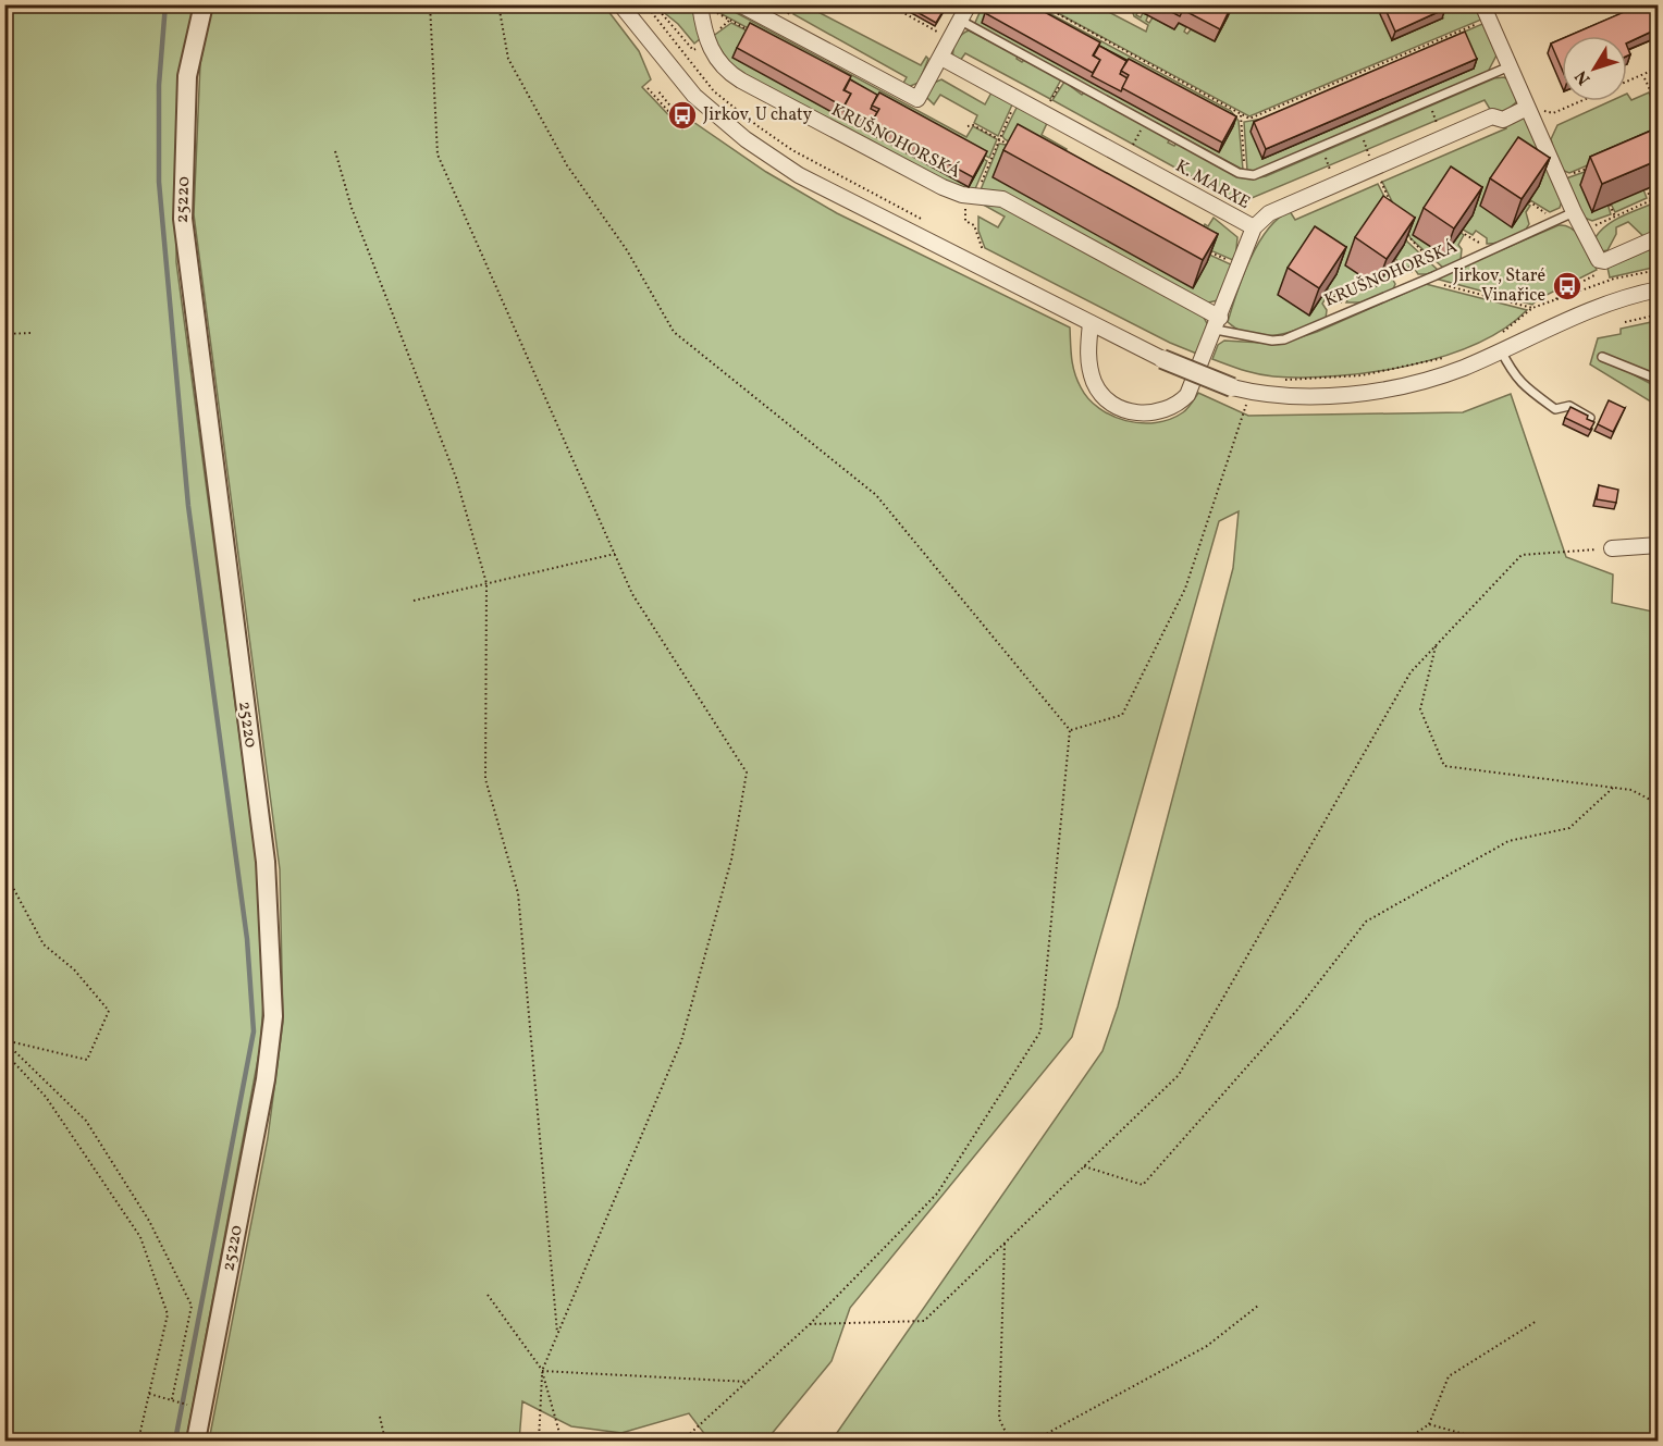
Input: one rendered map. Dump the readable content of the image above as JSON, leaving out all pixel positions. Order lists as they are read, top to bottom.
{
  "streets": {
    "street": ["KRUŠNOHORSKÁ", "K. MARXE", "25220"]
  },
  "places": {
    "bus stop": ["Jirkov, U chaty", "Jirkov, Staré Vinařice"]
  },
  "north": "bottom left"
}
